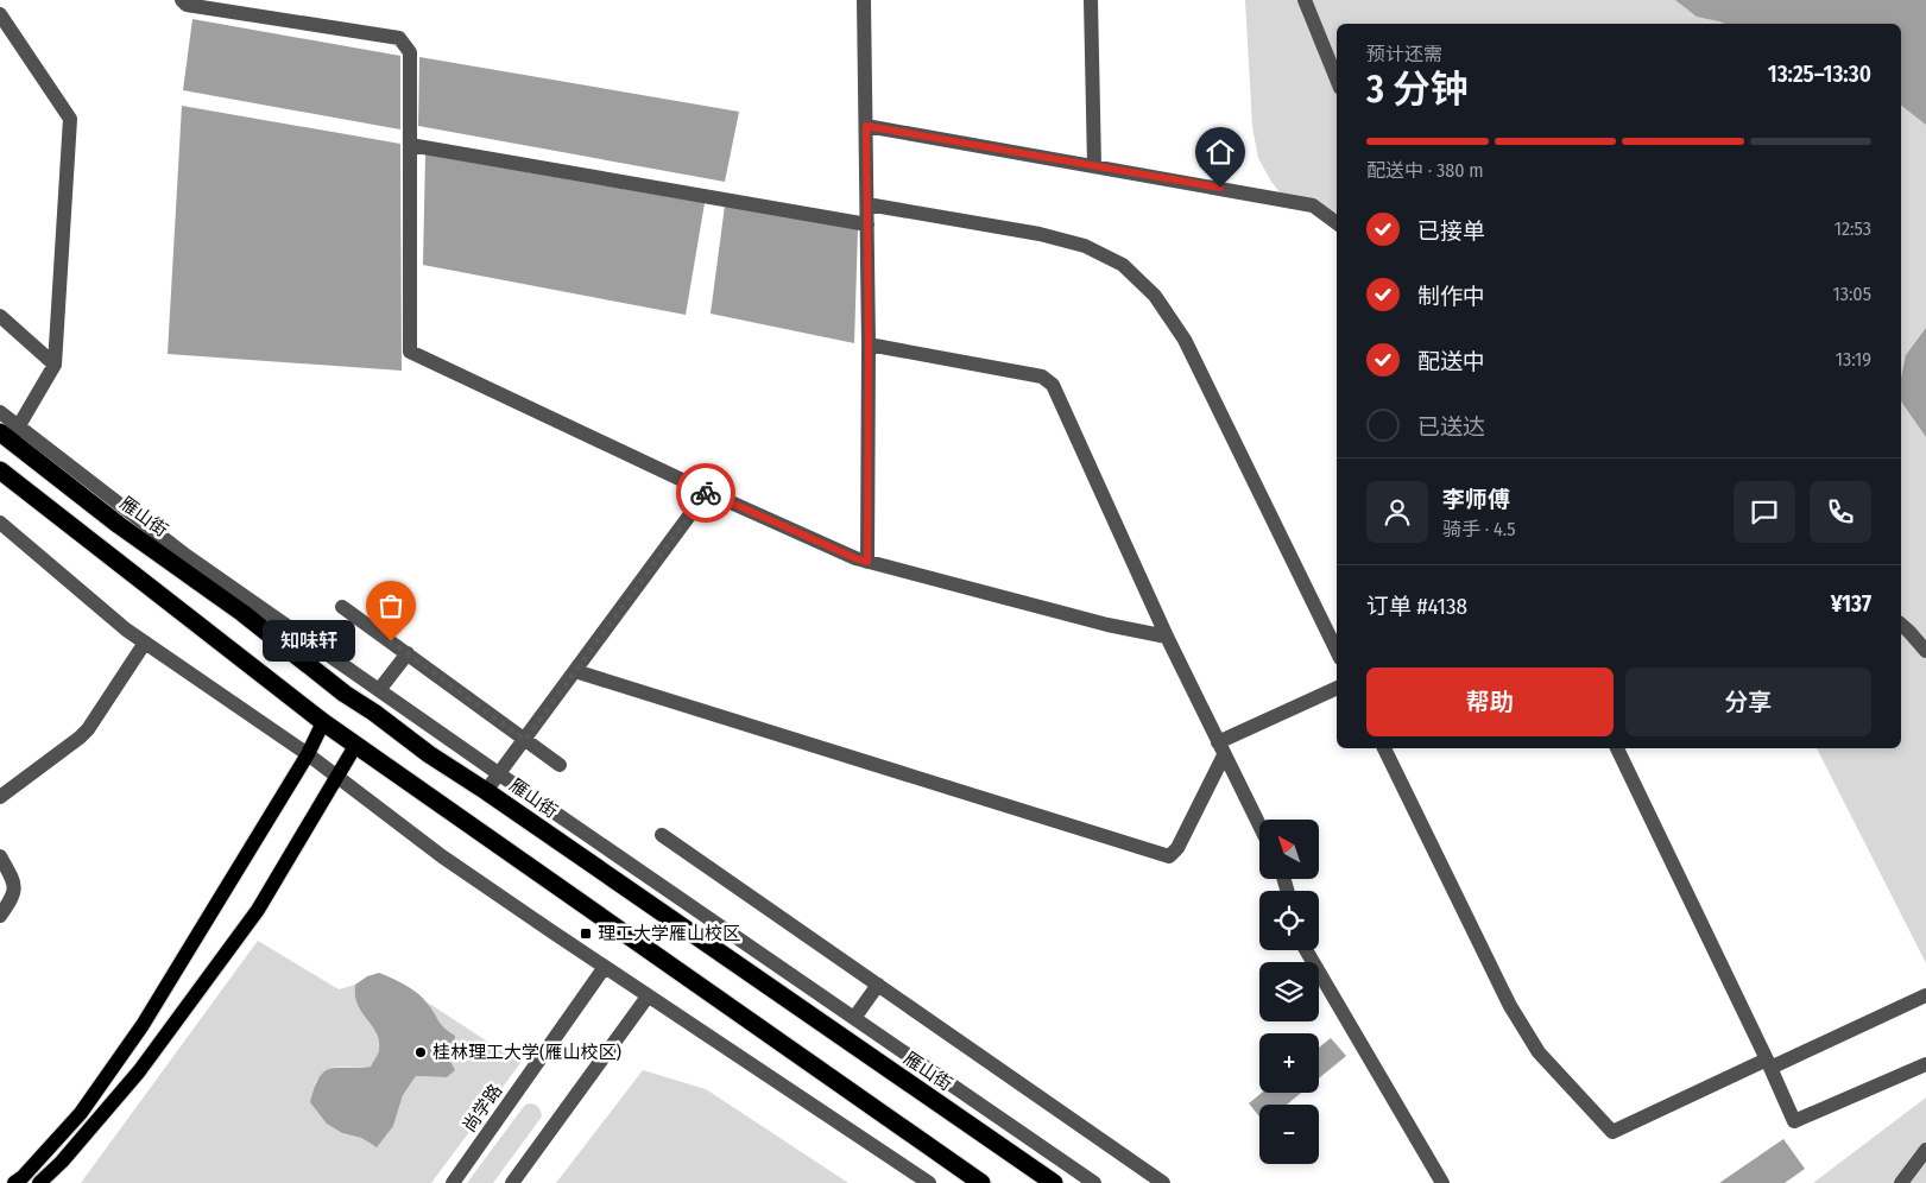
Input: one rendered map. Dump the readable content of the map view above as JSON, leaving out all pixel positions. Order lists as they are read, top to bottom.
{
  "streets": {
    "highway": ["雁山街"],
    "street": ["尚学路"]
  },
  "places": {
    "other": ["知味轩", "桂林理工大学(雁山校区)"],
    "transit": ["理工大学雁山校区"]
  },
  "north": "top left",
  "page": {
    "heading": ["3 分钟", "预计还需", "13:25–13:30"],
    "panel": [
      "李师傅",
      "骑手 · 4.5",
      "订单 #4138",
      "¥137"
    ],
    "bar": "配送中 · 380 m",
    "list": [
      ["已接单", "12:53"],
      ["制作中", "13:05"],
      ["配送中", "13:19"],
      "已送达"
    ],
    "bubble": "知味轩",
    "buttons": ["帮助", "分享"],
    "map_buttons": ["+", "−"]
  }
}
